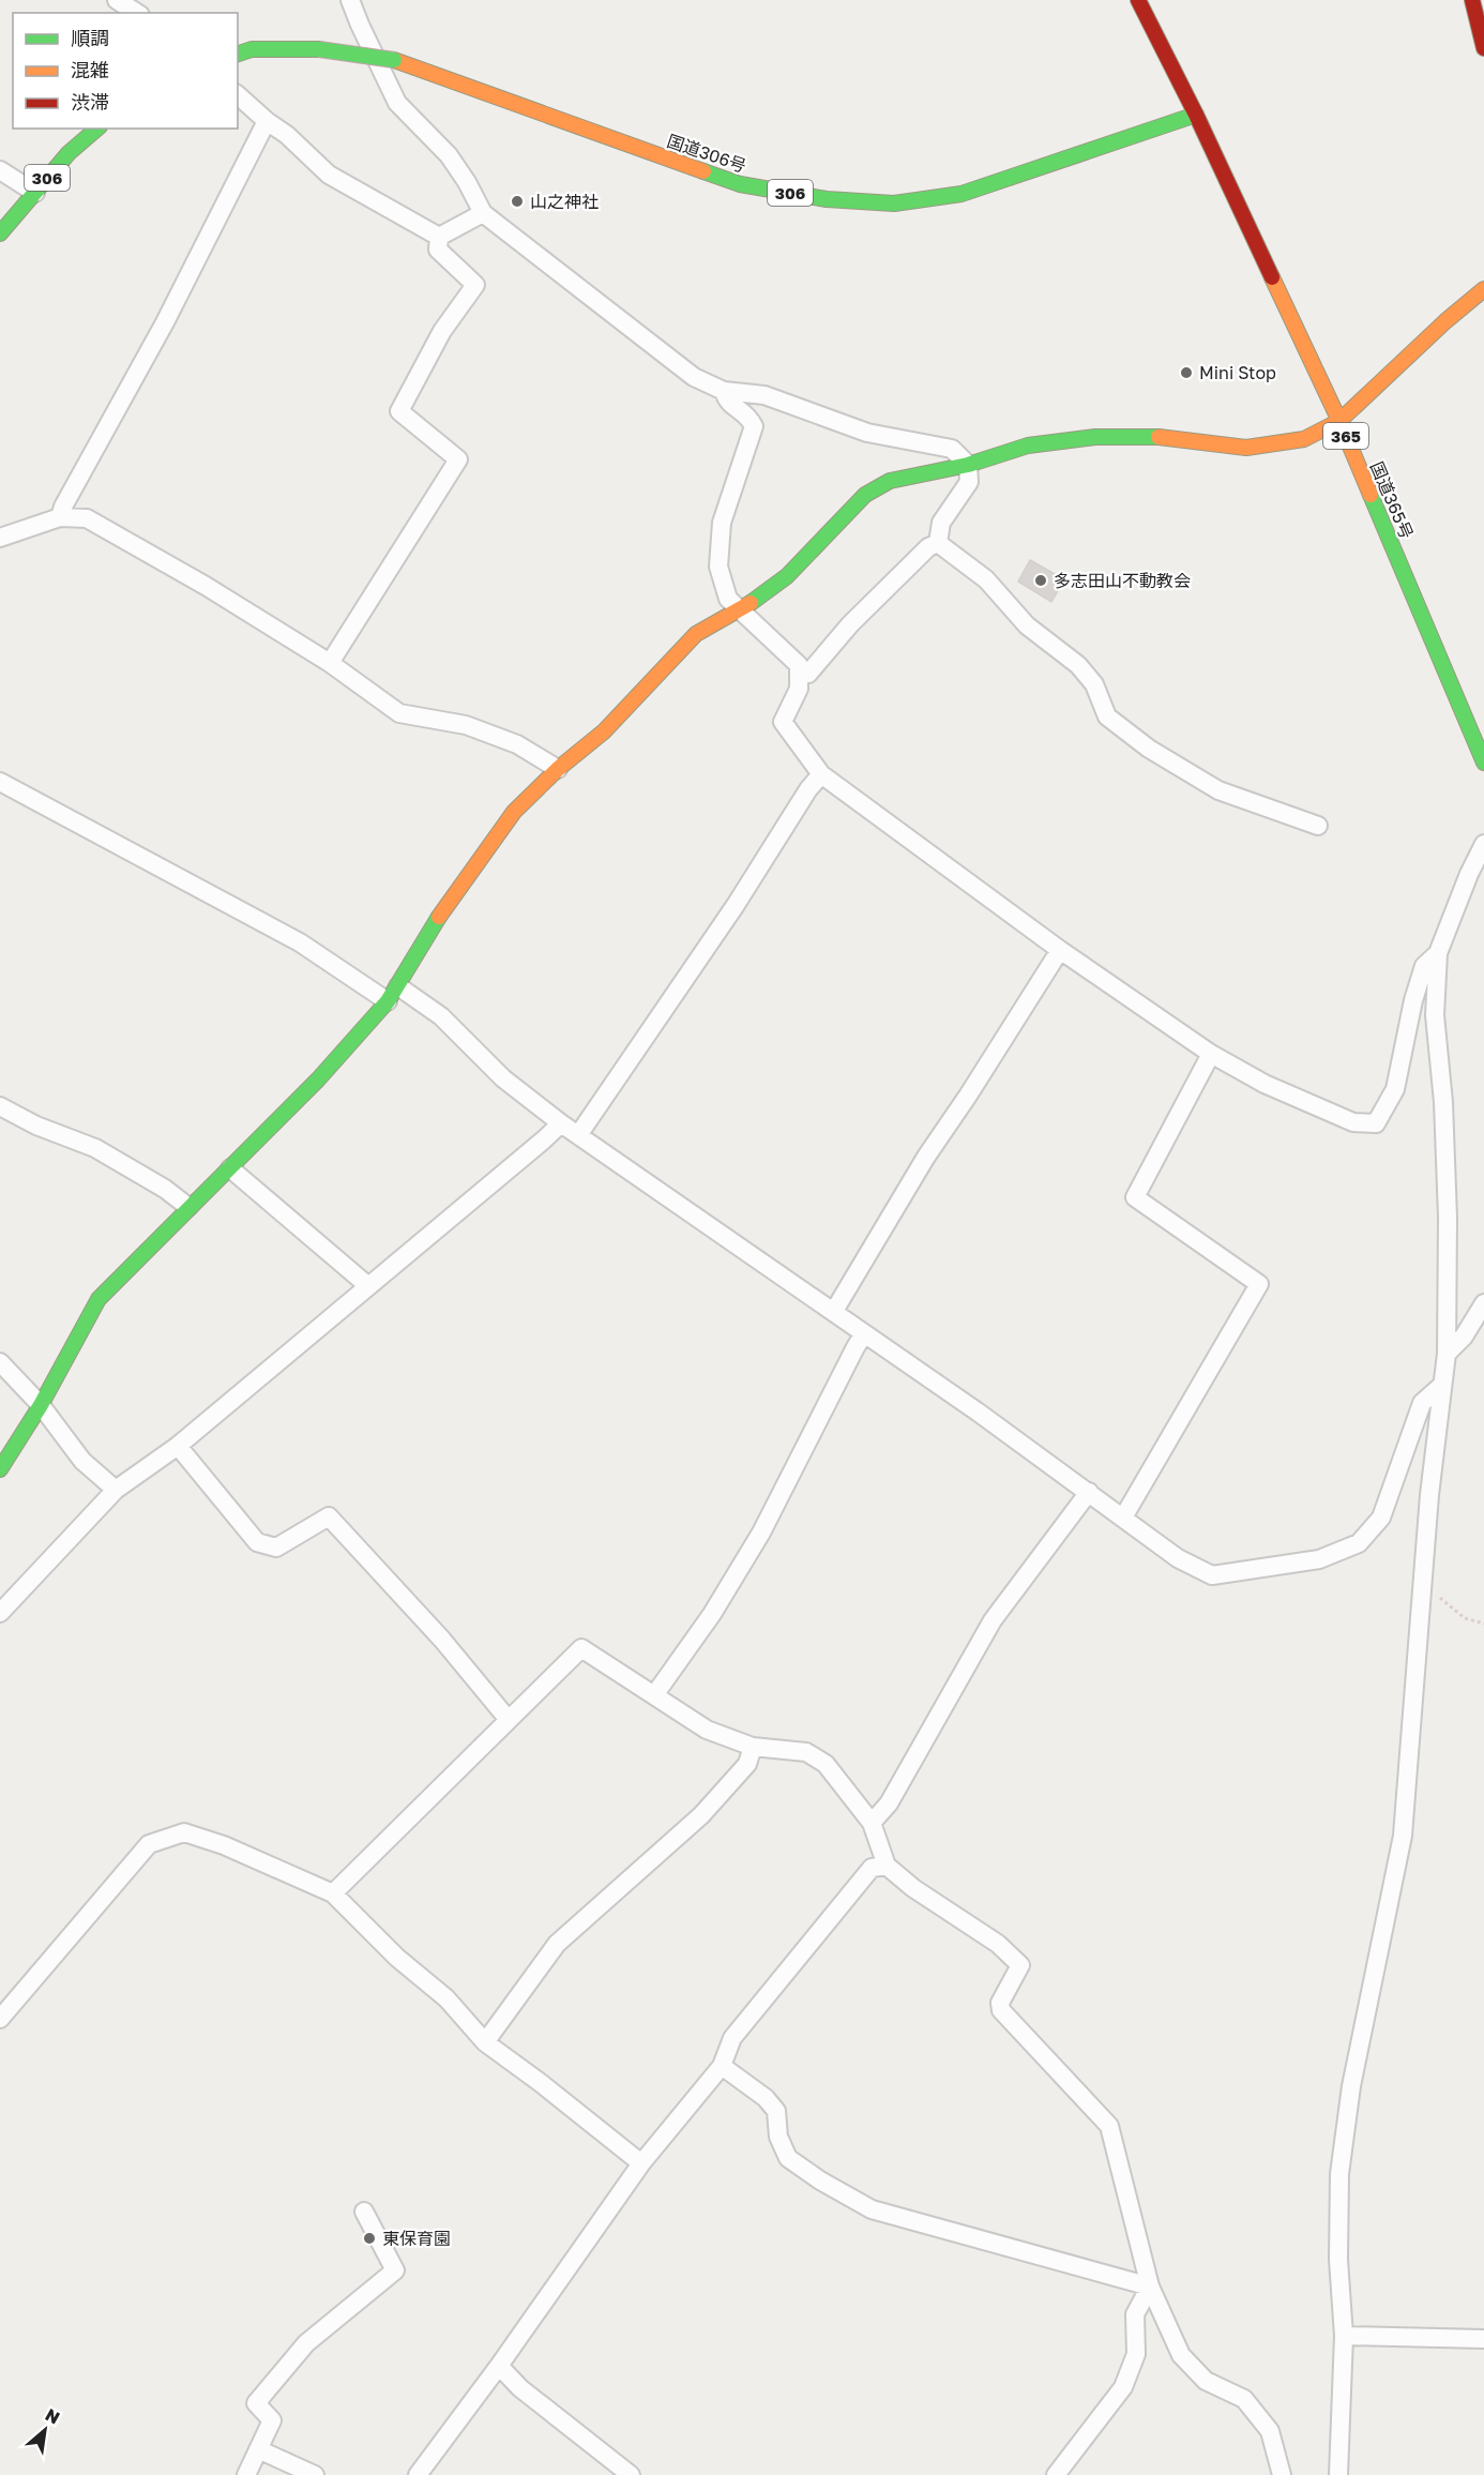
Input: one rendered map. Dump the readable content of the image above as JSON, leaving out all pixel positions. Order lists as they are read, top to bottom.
{
  "streets": {
    "main road": [
      "国道306号",
      "306",
      "365",
      "国道365号"
    ]
  },
  "crossings": [
    ["国道306号", "国道365号"]
  ],
  "places": [
    "山之神社",
    "Mini Stop",
    "多志田山不動教会",
    "東保育園"
  ],
  "legend": ["順調", "混雑", "渋滞"],
  "north": "top right"
}
